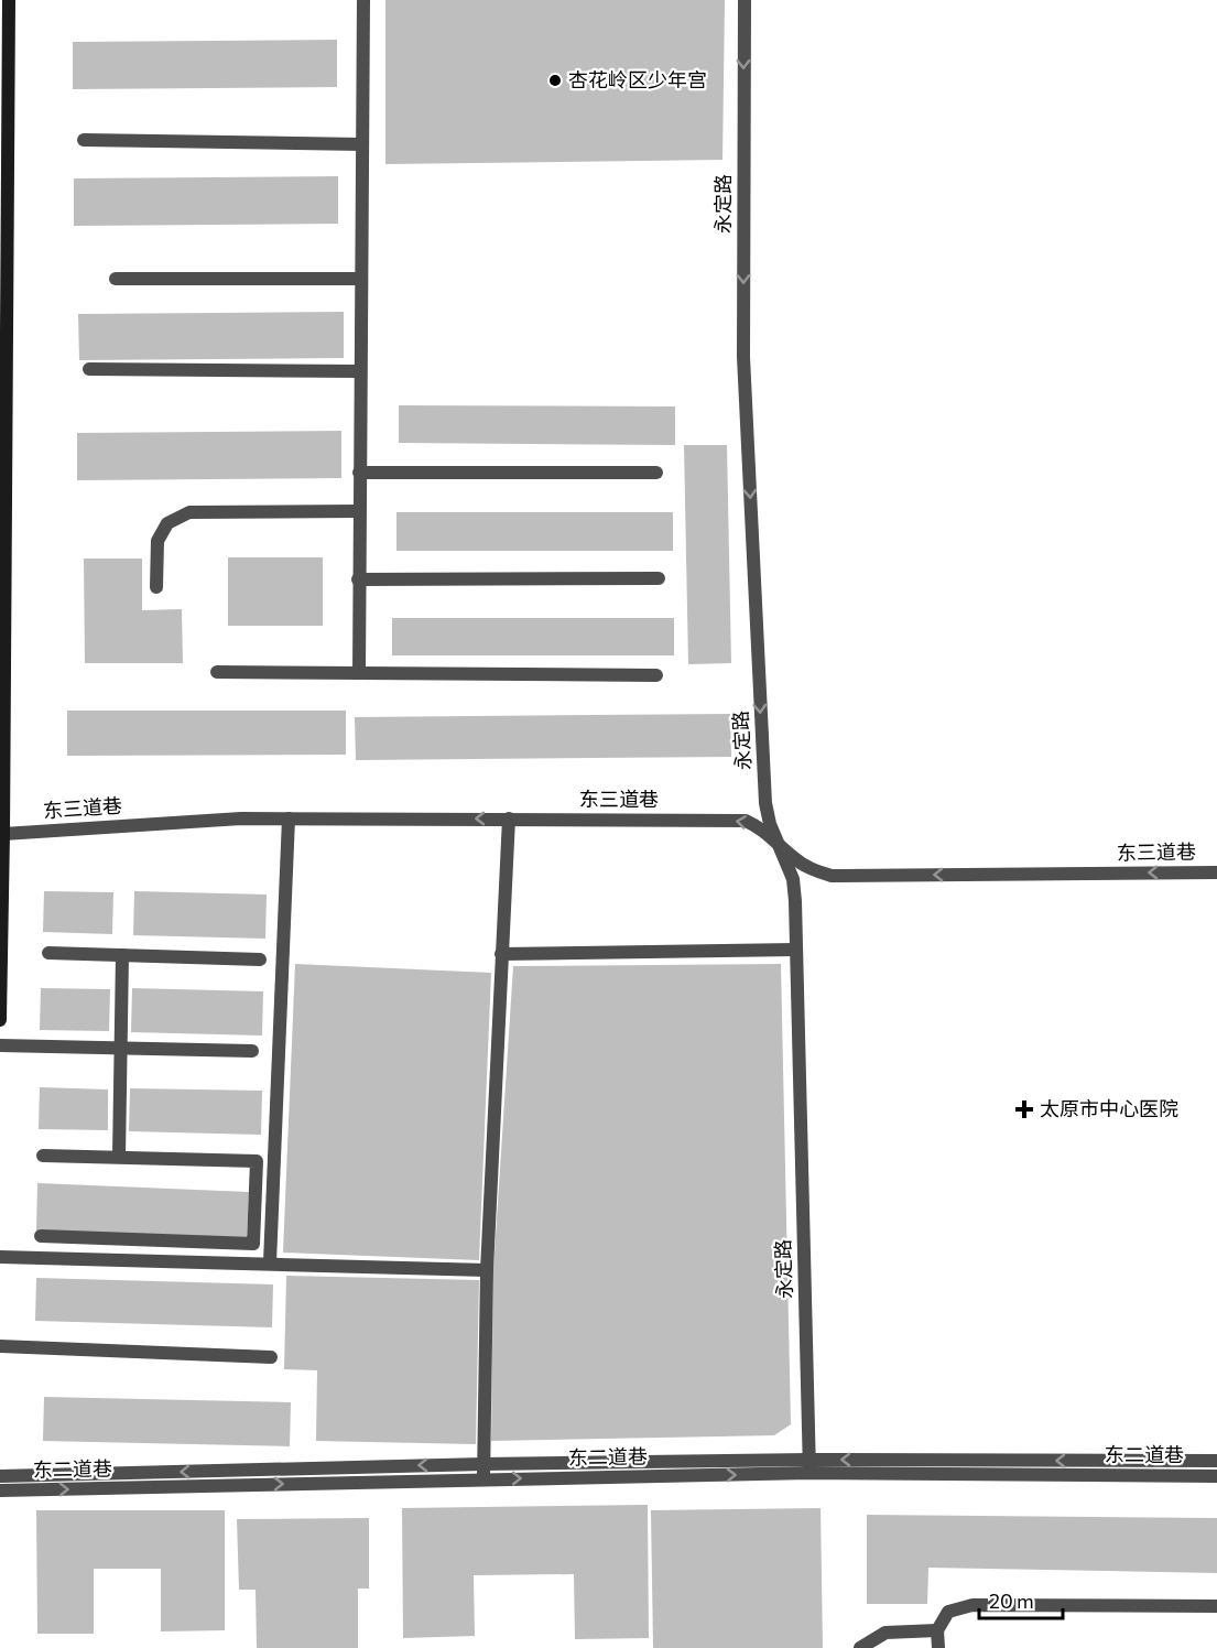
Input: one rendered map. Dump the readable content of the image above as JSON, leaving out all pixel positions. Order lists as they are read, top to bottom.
{
  "streets": {
    "street": ["永定路", "东三道巷", "东二道巷"]
  },
  "crossings": [
    ["永定路", "东三道巷"],
    ["永定路", "东二道巷"]
  ],
  "one_way": ["永定路", "东三道巷"],
  "places": {
    "other": ["杏花岭区少年宫"],
    "health": ["太原市中心医院"]
  },
  "scale_bar": "20 m"
}
